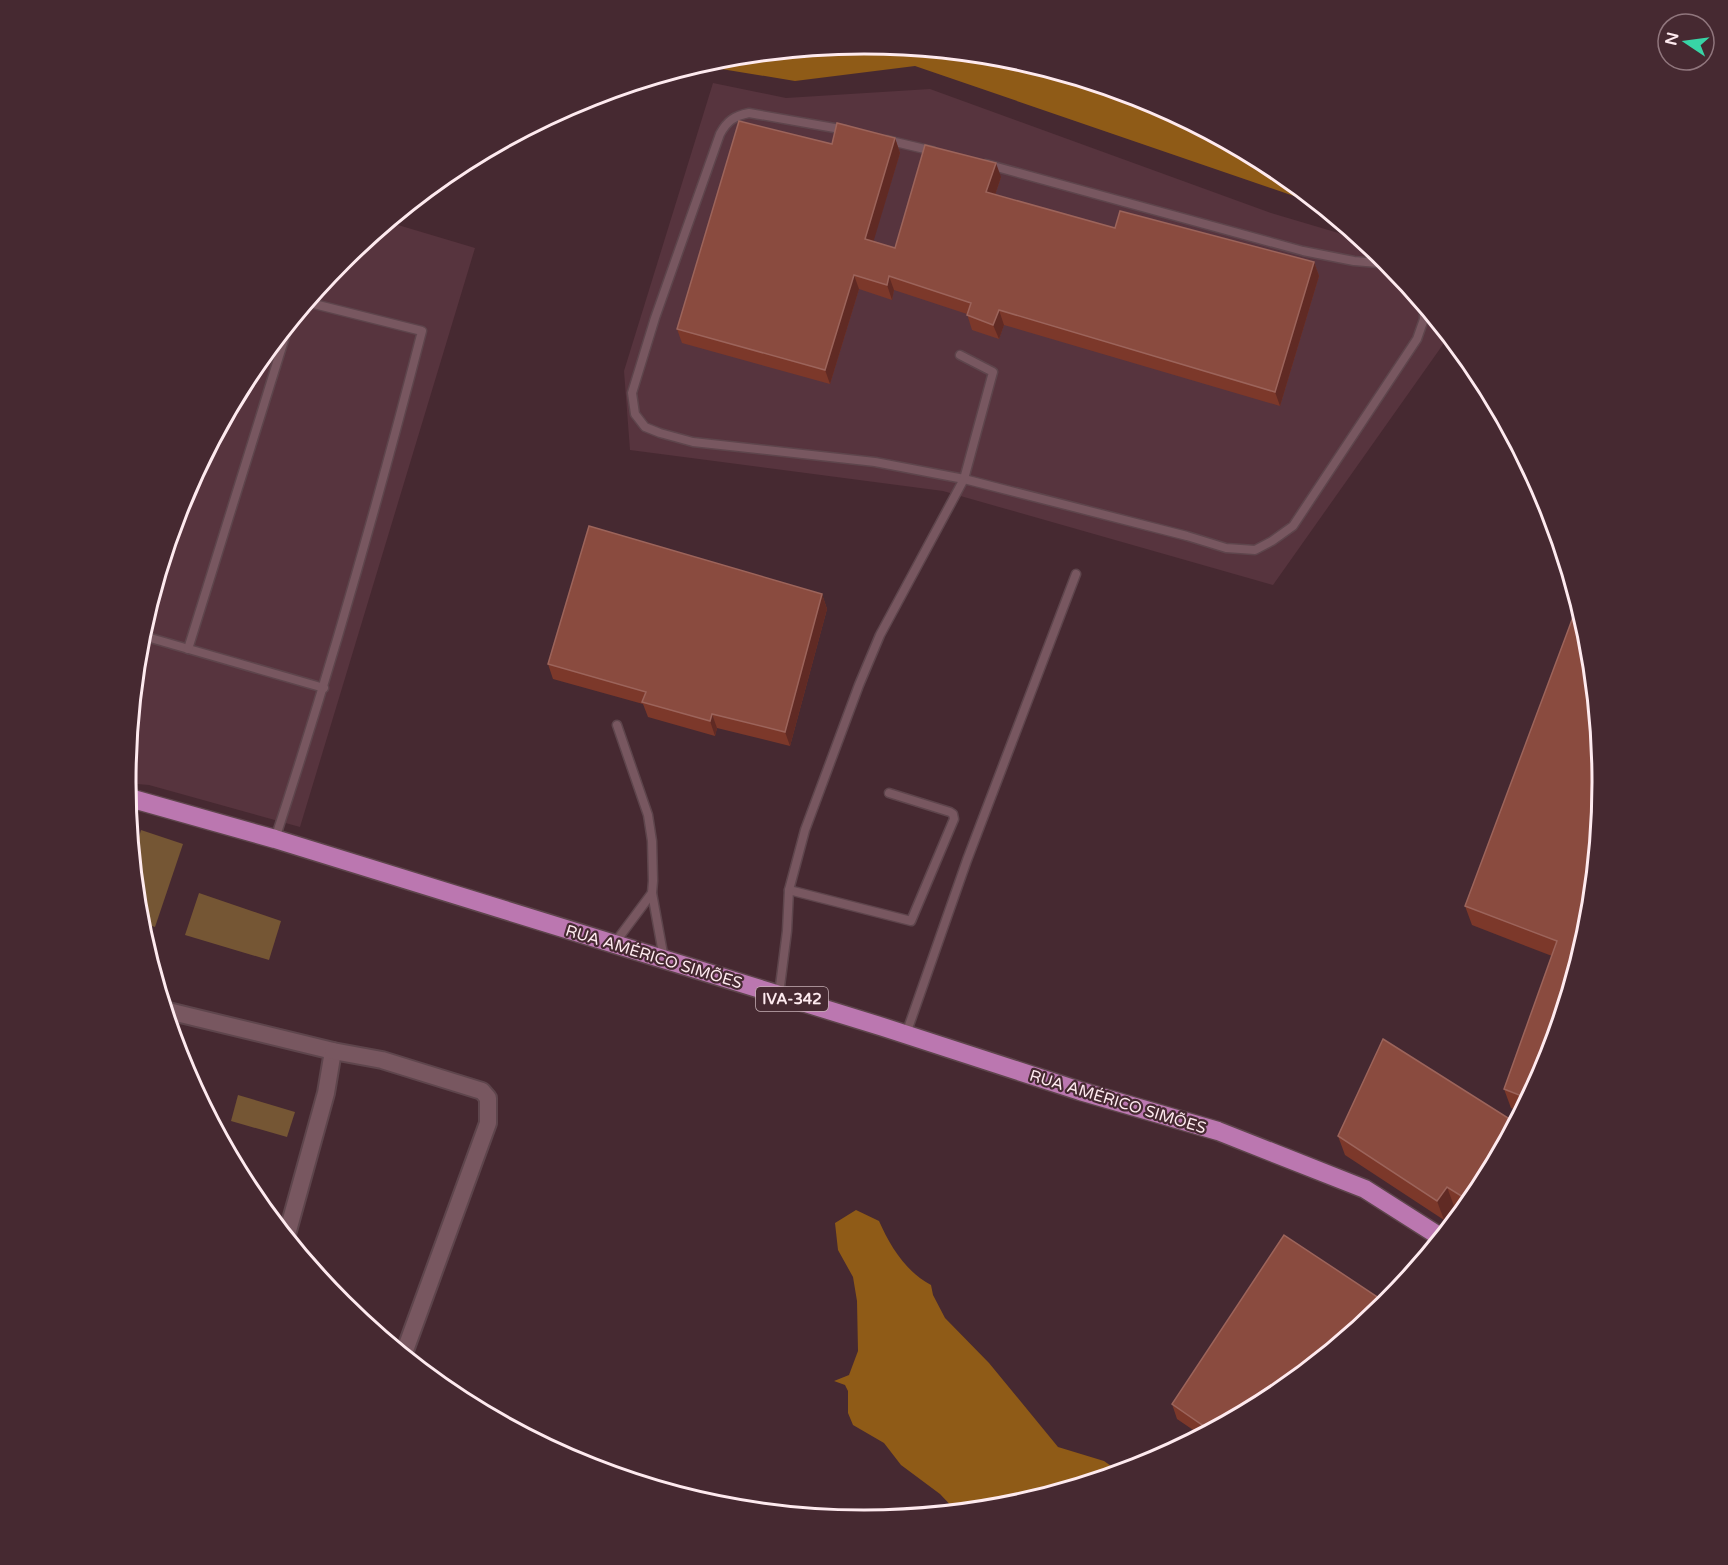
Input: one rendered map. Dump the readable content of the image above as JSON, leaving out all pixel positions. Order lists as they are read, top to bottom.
{
  "streets": {
    "main road": ["RUA AMÉRICO SIMÕES", "IVA-342"]
  },
  "north": "left"
}
